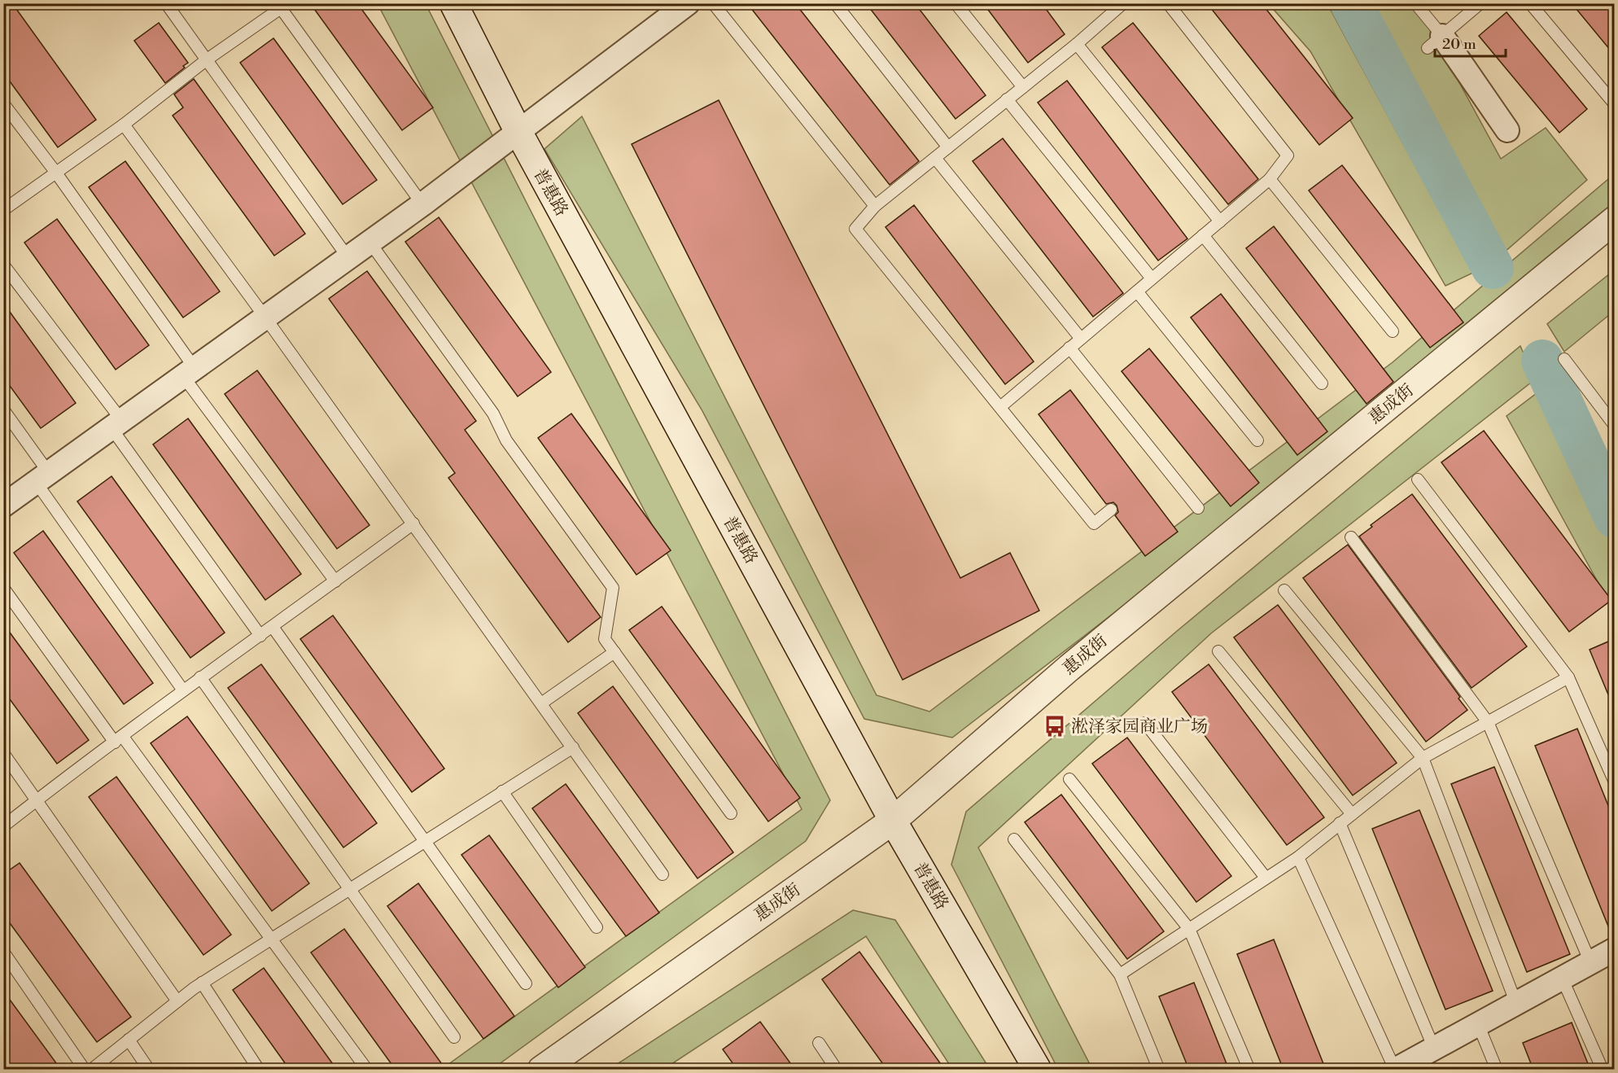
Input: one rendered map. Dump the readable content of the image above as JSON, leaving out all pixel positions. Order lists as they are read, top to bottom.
{
  "streets": {
    "street": ["普惠路", "惠成街"]
  },
  "crossings": [
    ["普惠路", "惠成街"]
  ],
  "places": {
    "bus stop": ["淞泽家园商业广场"]
  },
  "scale_bar": "20 m"
}
